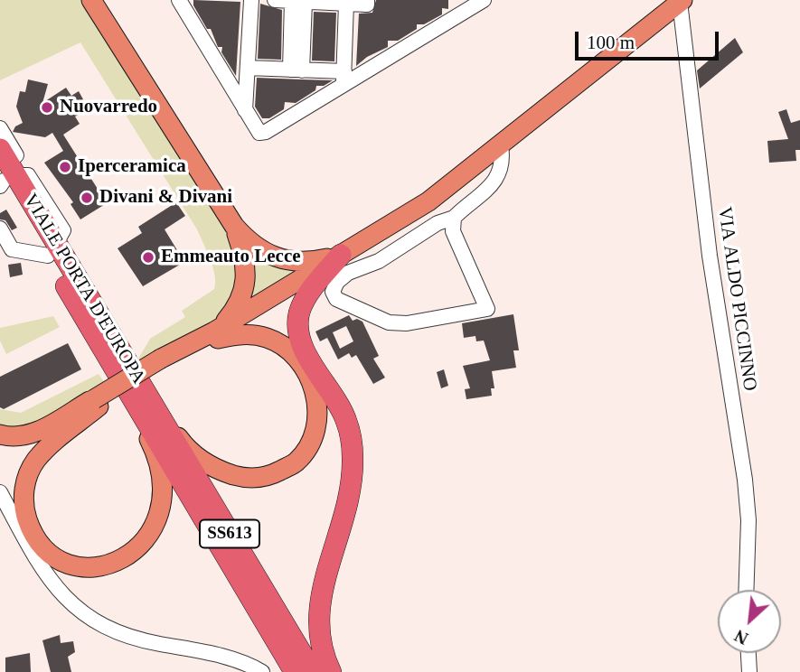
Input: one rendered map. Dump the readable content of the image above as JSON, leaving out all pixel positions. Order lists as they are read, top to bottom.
{
  "streets": {
    "highway": ["VIALE PORTA D'EUROPA", "SS613"],
    "street": ["VIA ALDO PICCINNO"]
  },
  "crossings": [
    ["VIALE PORTA D'EUROPA", "SS613"]
  ],
  "places": [
    "Nuovarredo",
    "Iperceramica",
    "Divani & Divani",
    "Emmeauto Lecce"
  ],
  "scale_bar": "100 m",
  "north": "bottom left"
}
